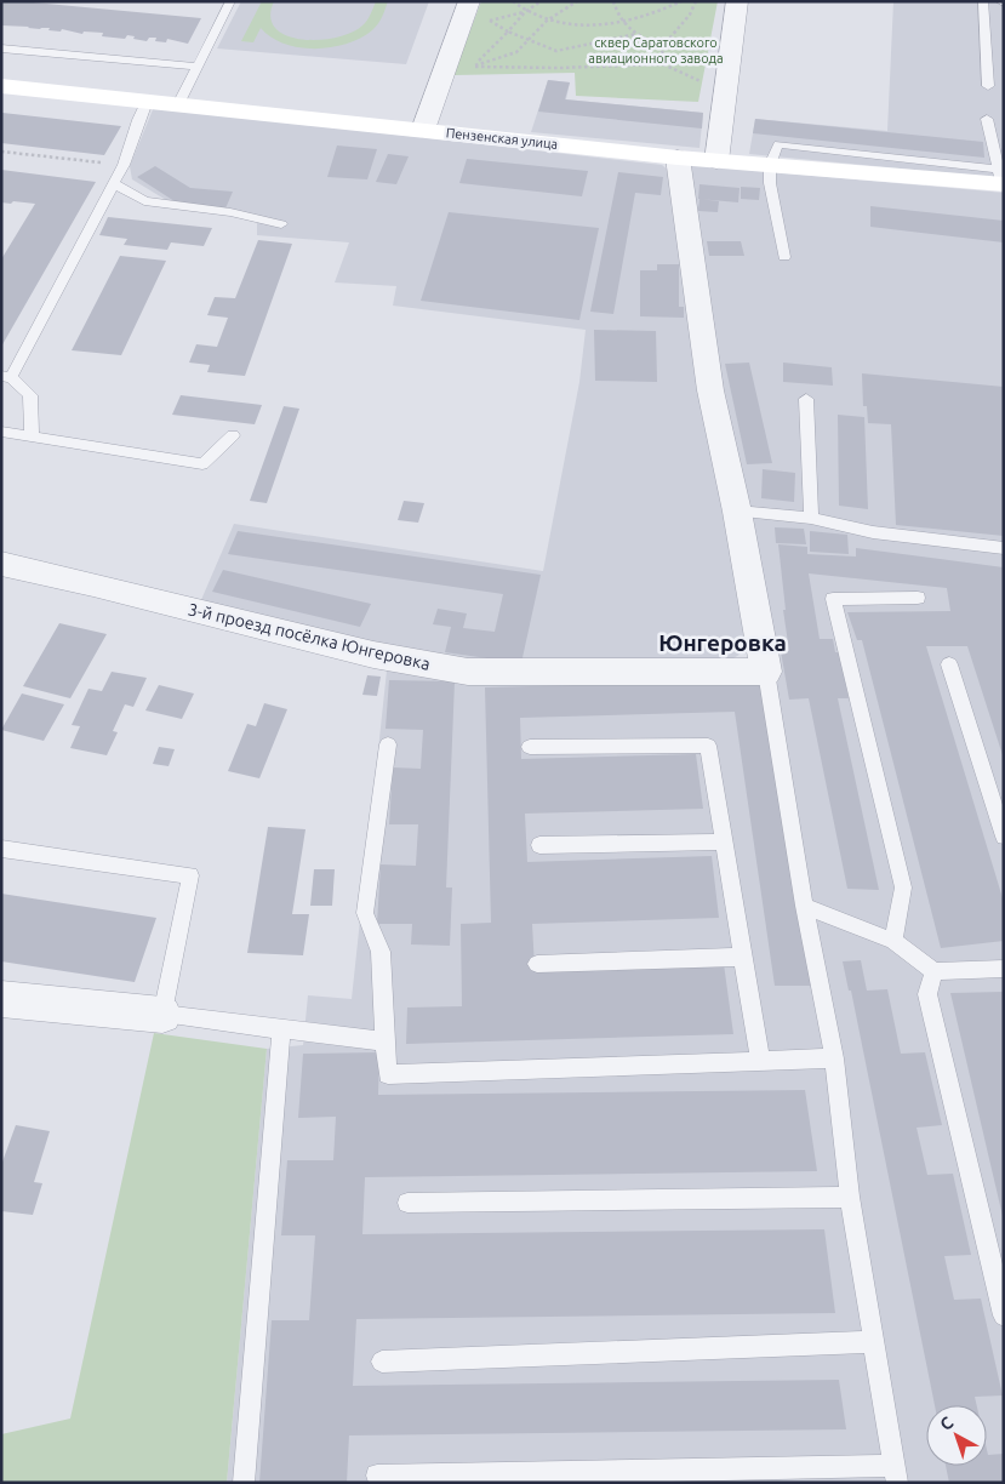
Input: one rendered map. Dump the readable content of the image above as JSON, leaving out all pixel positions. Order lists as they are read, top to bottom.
{
  "streets": {
    "street": ["Пензенская улица", "3-й проезд посёлка Юнгеровка"]
  },
  "districts": ["Юнгеровка"],
  "parks": ["сквер Саратовского авиационного завода"],
  "north": "top left"
}
